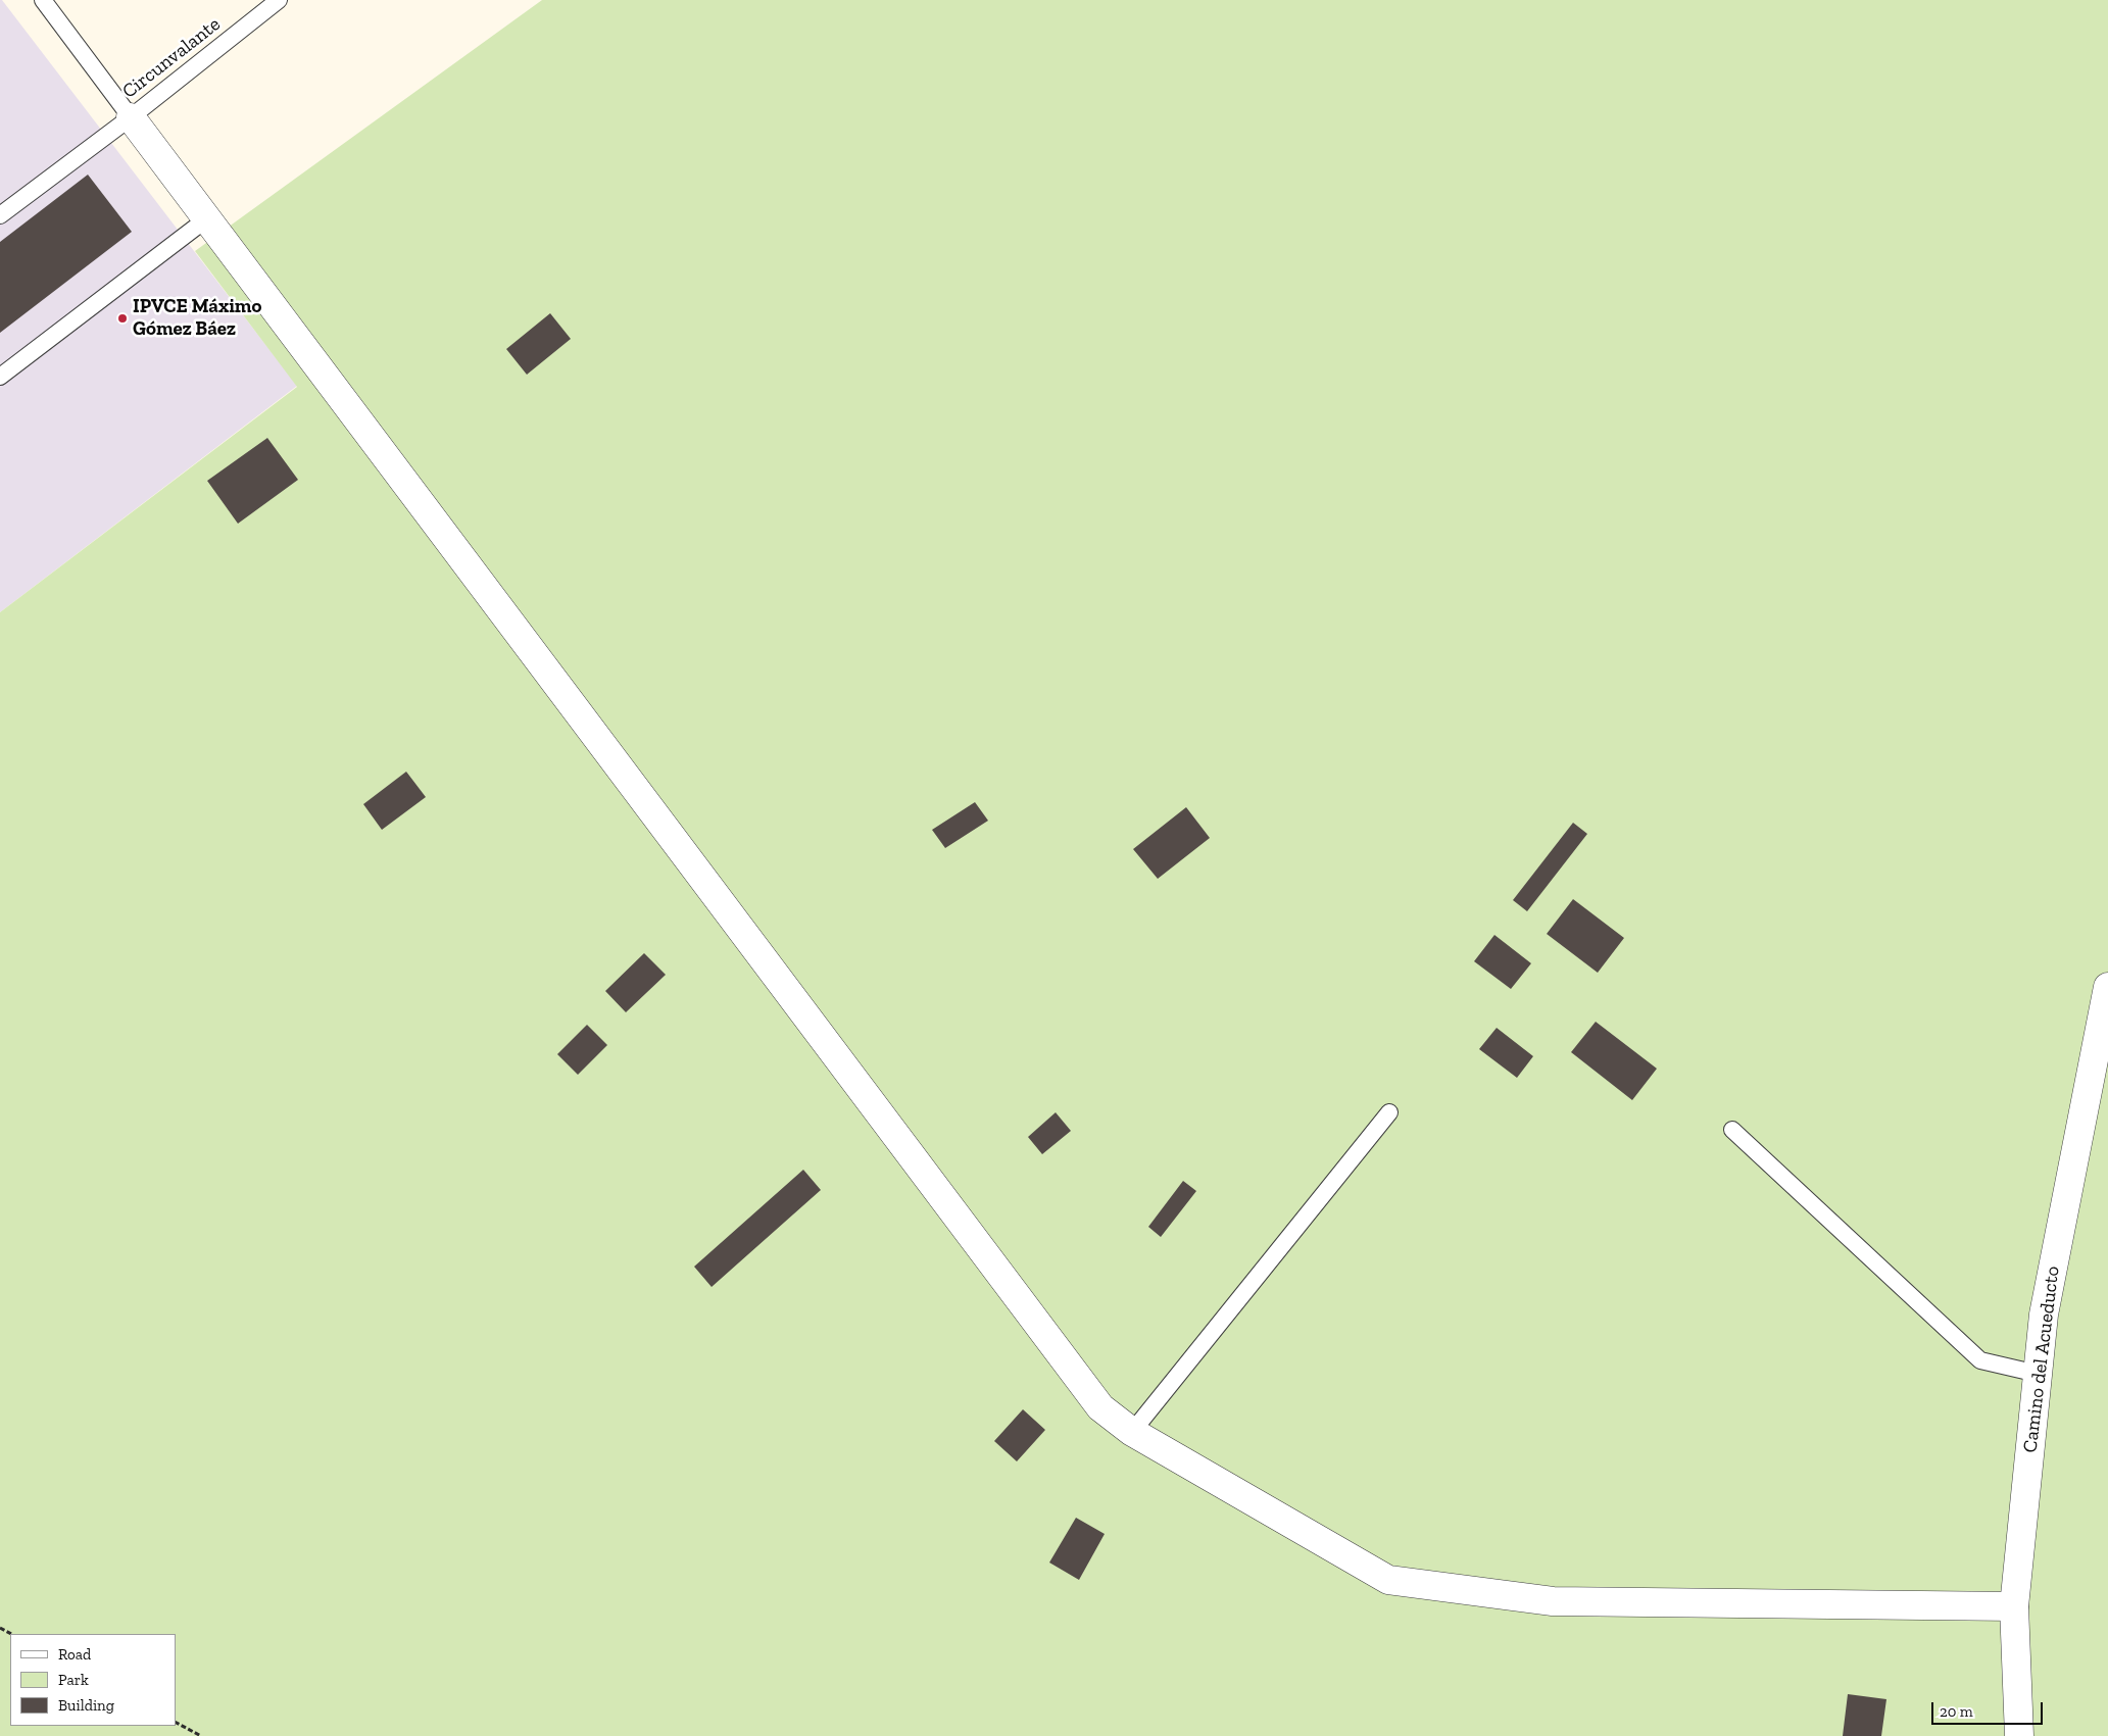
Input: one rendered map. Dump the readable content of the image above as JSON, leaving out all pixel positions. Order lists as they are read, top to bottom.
{
  "streets": {
    "street": ["Camino del Acueducto"],
    "lane": ["Circunvalante"]
  },
  "places": ["IPVCE Máximo Gómez Báez"],
  "legend": ["Road", "Park", "Building"],
  "scale_bar": "20 m"
}
